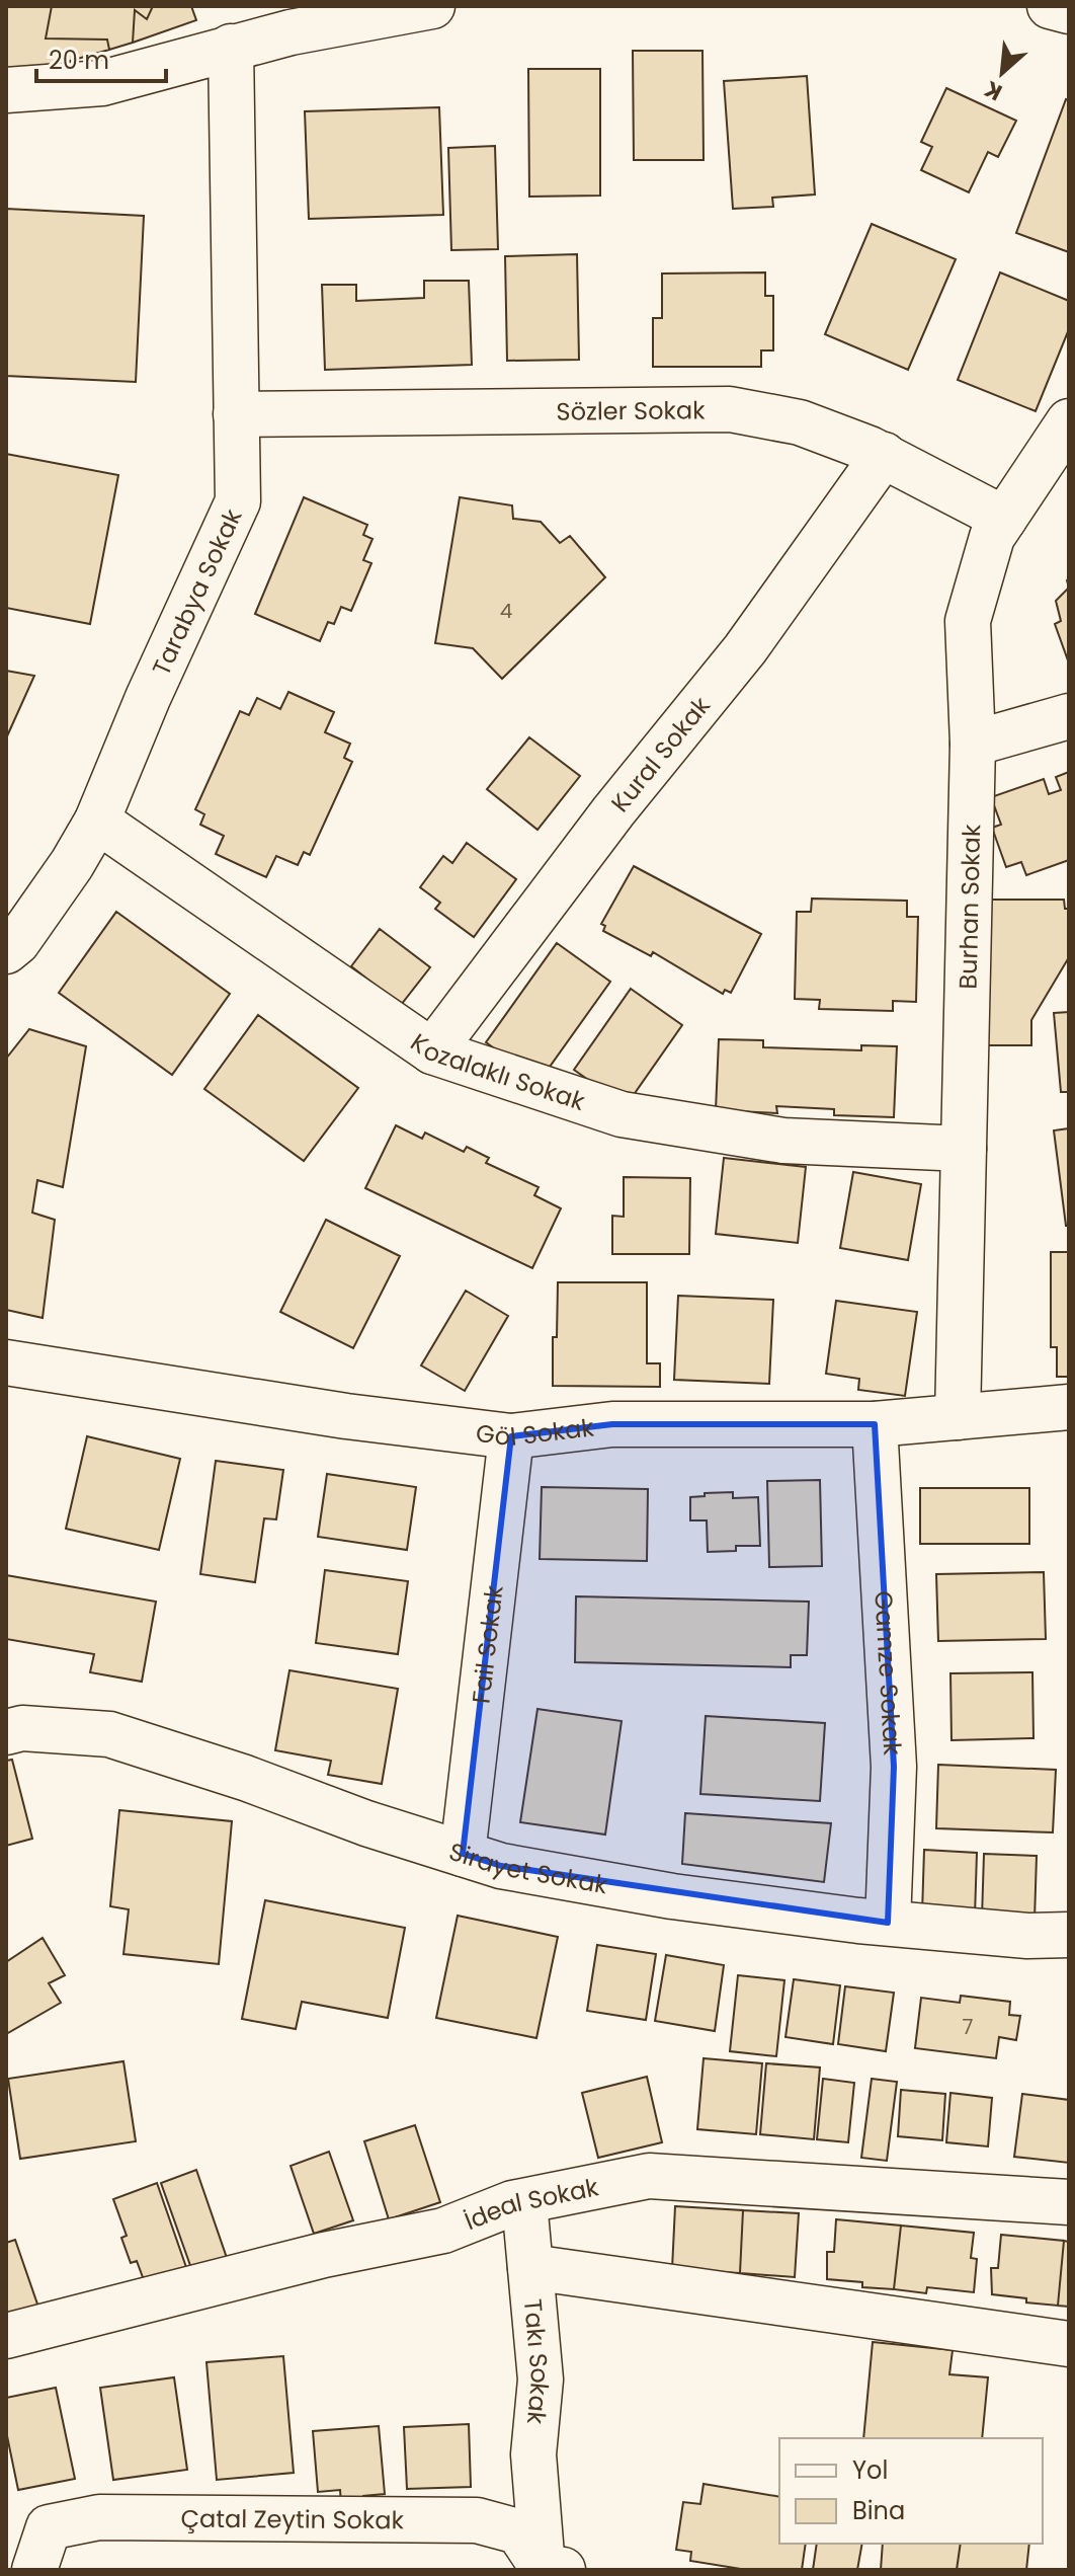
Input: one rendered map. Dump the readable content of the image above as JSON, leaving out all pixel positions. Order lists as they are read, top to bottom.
{
  "streets": {
    "street": [
      "Sözler Sokak",
      "Tarabya Sokak",
      "Kural Sokak",
      "Burhan Sokak",
      "Kozalaklı Sokak",
      "Göl Sokak",
      "Fail Sokak",
      "Gamze Sokak",
      "Sirayet Sokak",
      "İdeal Sokak",
      "Takı Sokak",
      "Çatal Zeytin Sokak"
    ]
  },
  "crossings": [
    ["Sözler Sokak", "Tarabya Sokak"],
    ["Sözler Sokak", "Kural Sokak"],
    ["Sözler Sokak", "Burhan Sokak"],
    ["Tarabya Sokak", "Kozalaklı Sokak"],
    ["Kural Sokak", "Kozalaklı Sokak"],
    ["Burhan Sokak", "Kozalaklı Sokak"],
    ["Burhan Sokak", "Göl Sokak"],
    ["Göl Sokak", "Fail Sokak"],
    ["Göl Sokak", "Gamze Sokak"],
    ["Fail Sokak", "Sirayet Sokak"],
    ["Gamze Sokak", "Sirayet Sokak"],
    ["İdeal Sokak", "Takı Sokak"],
    ["Takı Sokak", "Çatal Zeytin Sokak"]
  ],
  "house_numbers": ["4", "7"],
  "legend": ["Yol", "Bina"],
  "scale_bar": "20 m",
  "north": "bottom left"
}
